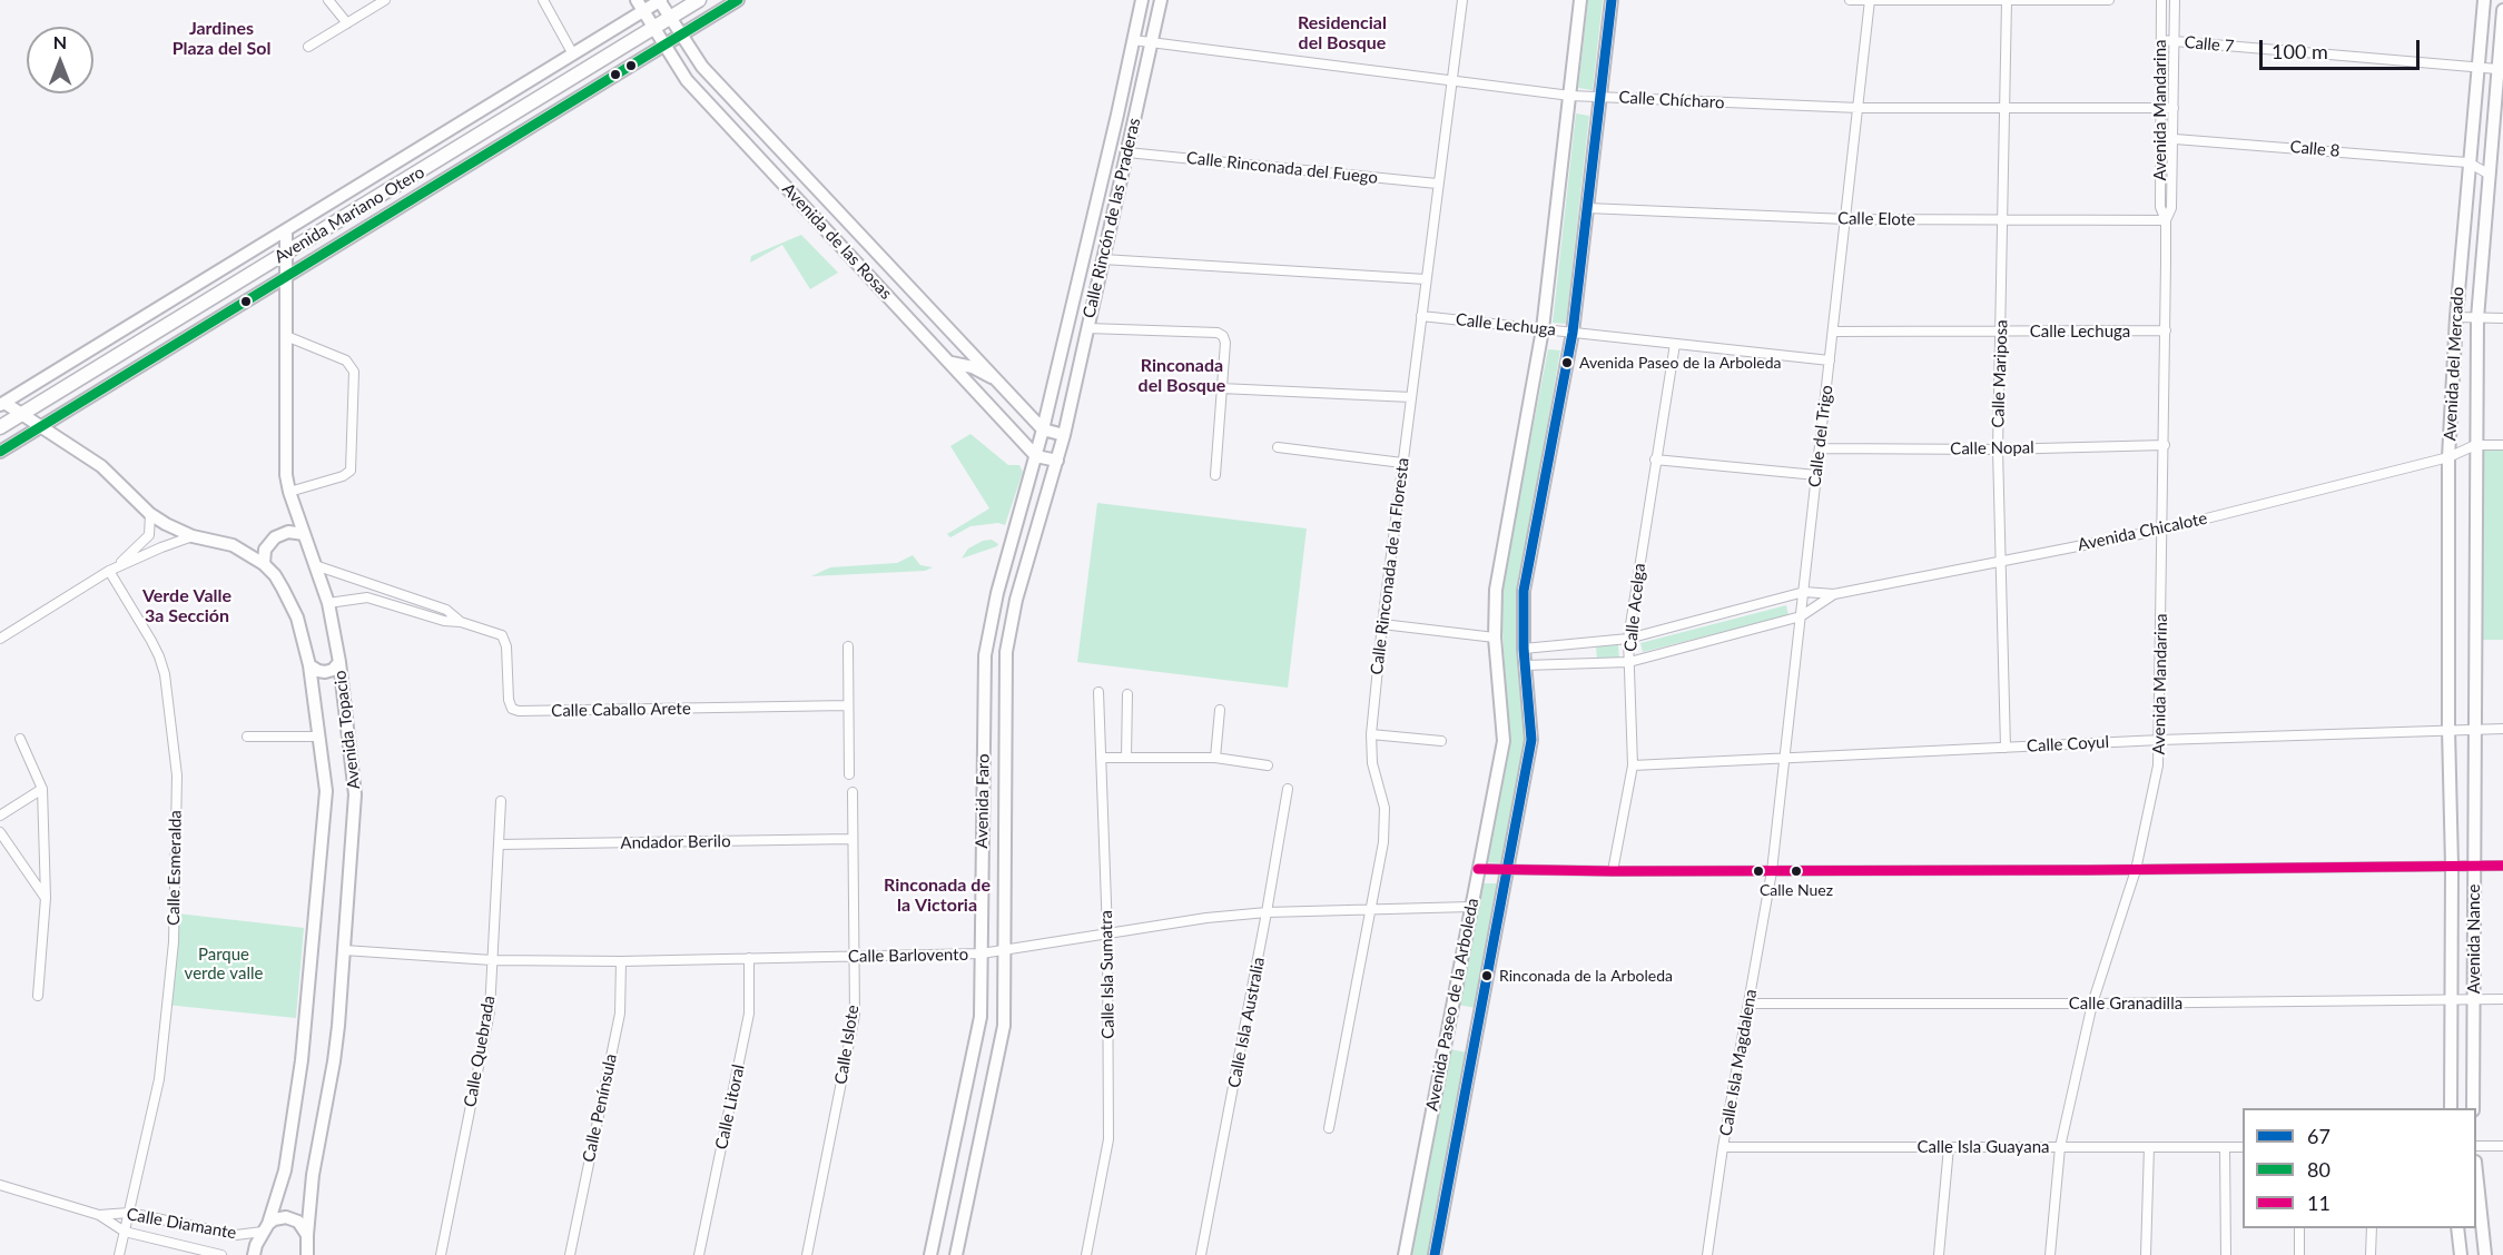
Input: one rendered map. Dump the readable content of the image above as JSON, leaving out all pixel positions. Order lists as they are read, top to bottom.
{
  "streets": {
    "main road": ["Avenida Mariano Otero"],
    "street": [
      "Calle 7",
      "Calle Chícharo",
      "Avenida Mandarina",
      "Calle 8",
      "Calle Rinconada del Fuego",
      "Calle Rincón de las Praderas",
      "Calle Elote",
      "Avenida de las Rosas",
      "Calle Lechuga",
      "Avenida del Mercado",
      "Calle Mariposa",
      "Calle del Trigo",
      "Calle Nopal",
      "Avenida Chicalote",
      "Calle Rinconada de la Floresta",
      "Calle Acelga",
      "Calle Caballo Arete",
      "Avenida Topacio",
      "Calle Coyul",
      "Avenida Faro",
      "Andador Berilo",
      "Calle Esmeralda",
      "Avenida Nance",
      "Calle Barlovento",
      "Calle Isla Sumatra",
      "Calle Granadilla",
      "Avenida Paseo de la Arboleda",
      "Calle Isla Australia",
      "Calle Islote",
      "Calle Quebrada",
      "Calle Isla Magdalena",
      "Calle Litoral",
      "Calle Península",
      "Calle Isla Guayana",
      "Calle Diamante"
    ]
  },
  "crossings": [
    ["Calle 7", "Avenida Mandarina"],
    ["Calle 7", "Avenida del Mercado"],
    ["Calle Chícharo", "Avenida Mandarina"],
    ["Calle Chícharo", "Calle Rincón de las Praderas"],
    ["Calle Chícharo", "Calle Mariposa"],
    ["Calle Chícharo", "Calle del Trigo"],
    ["Calle Chícharo", "Calle Rinconada de la Floresta"],
    ["Calle Chícharo", "Avenida Paseo de la Arboleda"],
    ["Avenida Mandarina", "Calle 8"],
    ["Avenida Mandarina", "Calle Elote"],
    ["Avenida Mandarina", "Calle Lechuga"],
    ["Avenida Mandarina", "Calle Nopal"],
    ["Avenida Mandarina", "Avenida Chicalote"],
    ["Avenida Mandarina", "Calle Coyul"],
    ["Avenida Mandarina", "Calle Granadilla"],
    ["Avenida Mandarina", "Calle Isla Guayana"],
    ["Calle 8", "Avenida del Mercado"],
    ["Calle Rinconada del Fuego", "Calle Rincón de las Praderas"],
    ["Calle Rinconada del Fuego", "Calle Rinconada de la Floresta"],
    ["Avenida Mariano Otero", "Avenida de las Rosas"],
    ["Avenida Mariano Otero", "Avenida Topacio"],
    ["Calle Rincón de las Praderas", "Avenida de las Rosas"],
    ["Calle Rincón de las Praderas", "Avenida Faro"],
    ["Calle Elote", "Calle Mariposa"],
    ["Calle Elote", "Calle del Trigo"],
    ["Calle Elote", "Avenida Paseo de la Arboleda"],
    ["Avenida de las Rosas", "Avenida Faro"],
    ["Calle Lechuga", "Calle Mariposa"],
    ["Calle Lechuga", "Calle del Trigo"],
    ["Calle Lechuga", "Calle Rinconada de la Floresta"],
    ["Calle Lechuga", "Calle Acelga"],
    ["Calle Lechuga", "Avenida Paseo de la Arboleda"],
    ["Avenida del Mercado", "Avenida Chicalote"],
    ["Avenida del Mercado", "Calle Coyul"],
    ["Avenida del Mercado", "Avenida Nance"],
    ["Calle Mariposa", "Calle Nopal"],
    ["Calle Mariposa", "Avenida Chicalote"],
    ["Calle Mariposa", "Calle Coyul"],
    ["Calle del Trigo", "Calle Nopal"],
    ["Calle del Trigo", "Avenida Chicalote"],
    ["Calle del Trigo", "Calle Coyul"],
    ["Calle del Trigo", "Calle Isla Magdalena"],
    ["Avenida Chicalote", "Calle Acelga"],
    ["Avenida Chicalote", "Avenida Paseo de la Arboleda"],
    ["Calle Rinconada de la Floresta", "Calle Barlovento"],
    ["Calle Acelga", "Calle Coyul"],
    ["Calle Caballo Arete", "Avenida Topacio"],
    ["Avenida Topacio", "Calle Barlovento"],
    ["Avenida Topacio", "Calle Diamante"],
    ["Calle Coyul", "Avenida Nance"],
    ["Avenida Faro", "Calle Barlovento"],
    ["Andador Berilo", "Calle Islote"],
    ["Andador Berilo", "Calle Quebrada"],
    ["Calle Esmeralda", "Calle Diamante"],
    ["Avenida Nance", "Calle Granadilla"],
    ["Calle Barlovento", "Calle Isla Sumatra"],
    ["Calle Barlovento", "Avenida Paseo de la Arboleda"],
    ["Calle Barlovento", "Calle Isla Australia"],
    ["Calle Barlovento", "Calle Islote"],
    ["Calle Barlovento", "Calle Quebrada"],
    ["Calle Barlovento", "Calle Litoral"],
    ["Calle Barlovento", "Calle Península"],
    ["Calle Granadilla", "Calle Isla Magdalena"],
    ["Calle Isla Magdalena", "Calle Isla Guayana"]
  ],
  "districts": [
    "Residencial del Bosque",
    "Jardines Plaza del Sol",
    "Rinconada del Bosque",
    "Verde Valle 3a Sección",
    "Rinconada de la Victoria"
  ],
  "parks": ["Parque verde valle"],
  "places": ["Avenida Paseo de la Arboleda", "Calle Nuez", "Rinconada de la Arboleda"],
  "lines": ["transit line 67", "transit line 80", "transit line 11"],
  "legend": ["67", "80", "11"],
  "scale_bar": "100 m",
  "north": "top"
}
